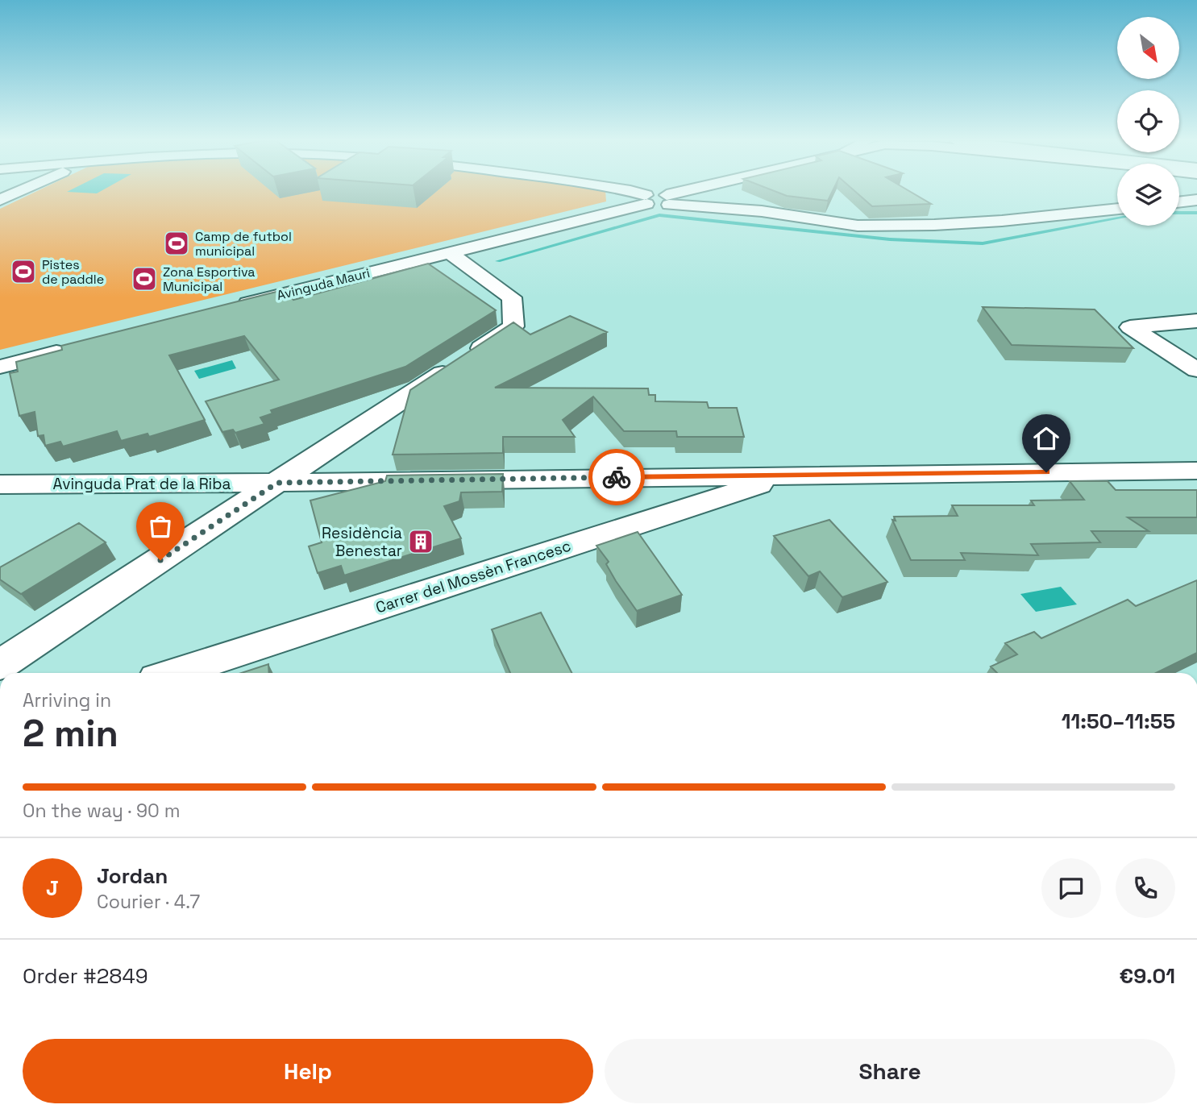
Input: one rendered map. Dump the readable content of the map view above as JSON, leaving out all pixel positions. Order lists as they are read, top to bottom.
{
  "streets": {
    "street": ["Avinguda Mauri", "Avinguda Prat de la Riba", "Carrer del Mossèn Francesc"]
  },
  "crossings": [
    ["Avinguda Prat de la Riba", "Carrer del Mossèn Francesc"]
  ],
  "places": {
    "sports": ["Camp de futbol municipal", "Pistes de paddle", "Zona Esportiva Municipal"],
    "building": ["Residència Benestar"]
  },
  "north": "bottom right",
  "page": {
    "heading": ["2 min", "Arriving in", "11:50–11:55"],
    "panel": [
      "Jordan",
      "Courier · 4.7",
      "Order #2849",
      "€9.01"
    ],
    "bar": "On the way · 90 m",
    "round": "J",
    "buttons": ["Help", "Share"]
  }
}
